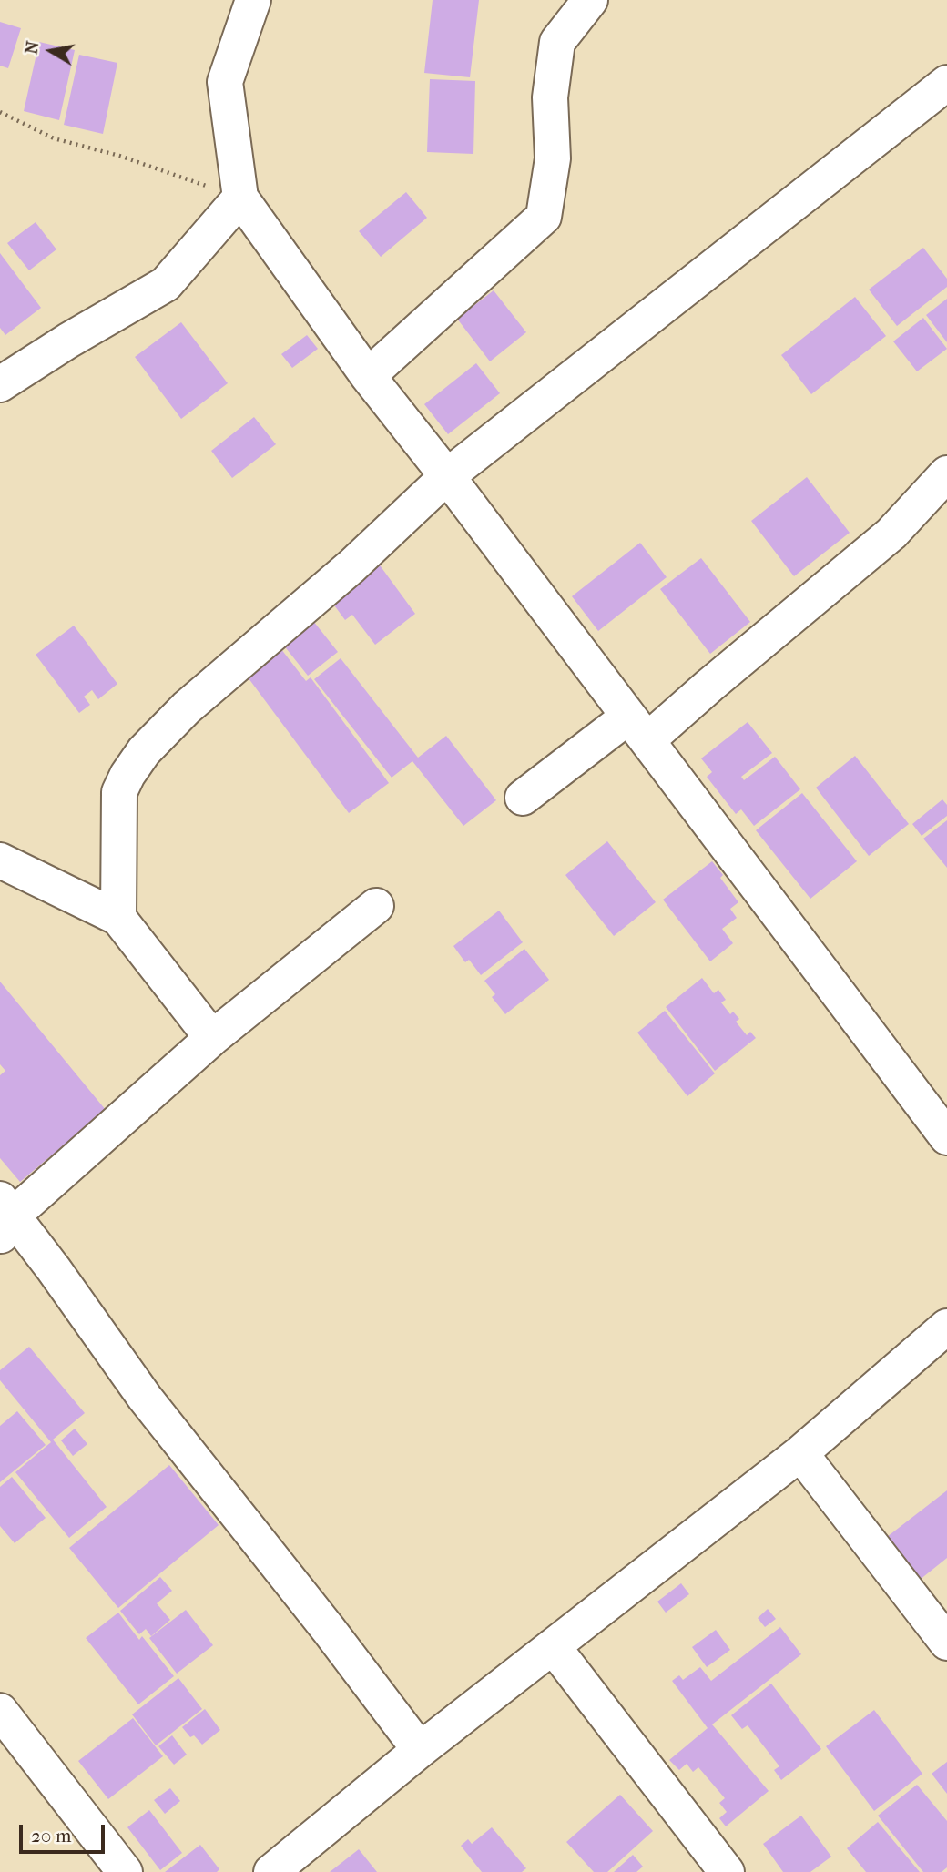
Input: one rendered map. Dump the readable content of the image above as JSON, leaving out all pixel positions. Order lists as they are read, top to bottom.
{
  "scale_bar": "20 m",
  "north": "left"
}
